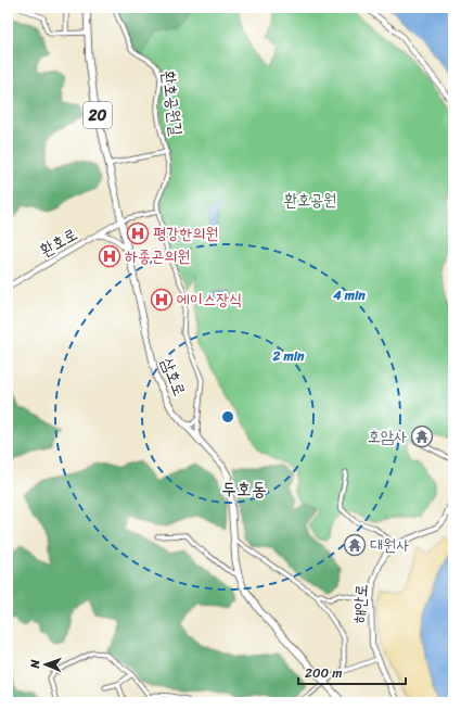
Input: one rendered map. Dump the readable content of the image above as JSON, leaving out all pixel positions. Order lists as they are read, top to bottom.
{
  "streets": {
    "main road": ["20", "삼호로"],
    "street": ["환호공원길", "환호로", "해안로"]
  },
  "crossings": [
    ["환호공원길", "삼호로"],
    ["환호로", "삼호로"]
  ],
  "districts": ["두호동"],
  "parks": ["환호공원"],
  "places": {
    "hospital": ["평강한의원", "하종곤의원", "에이스장식"],
    "temple": ["호암사", "대원사"]
  },
  "scale_bar": "200 m",
  "north": "left",
  "rings": ["4 min", "2 min"]
}
